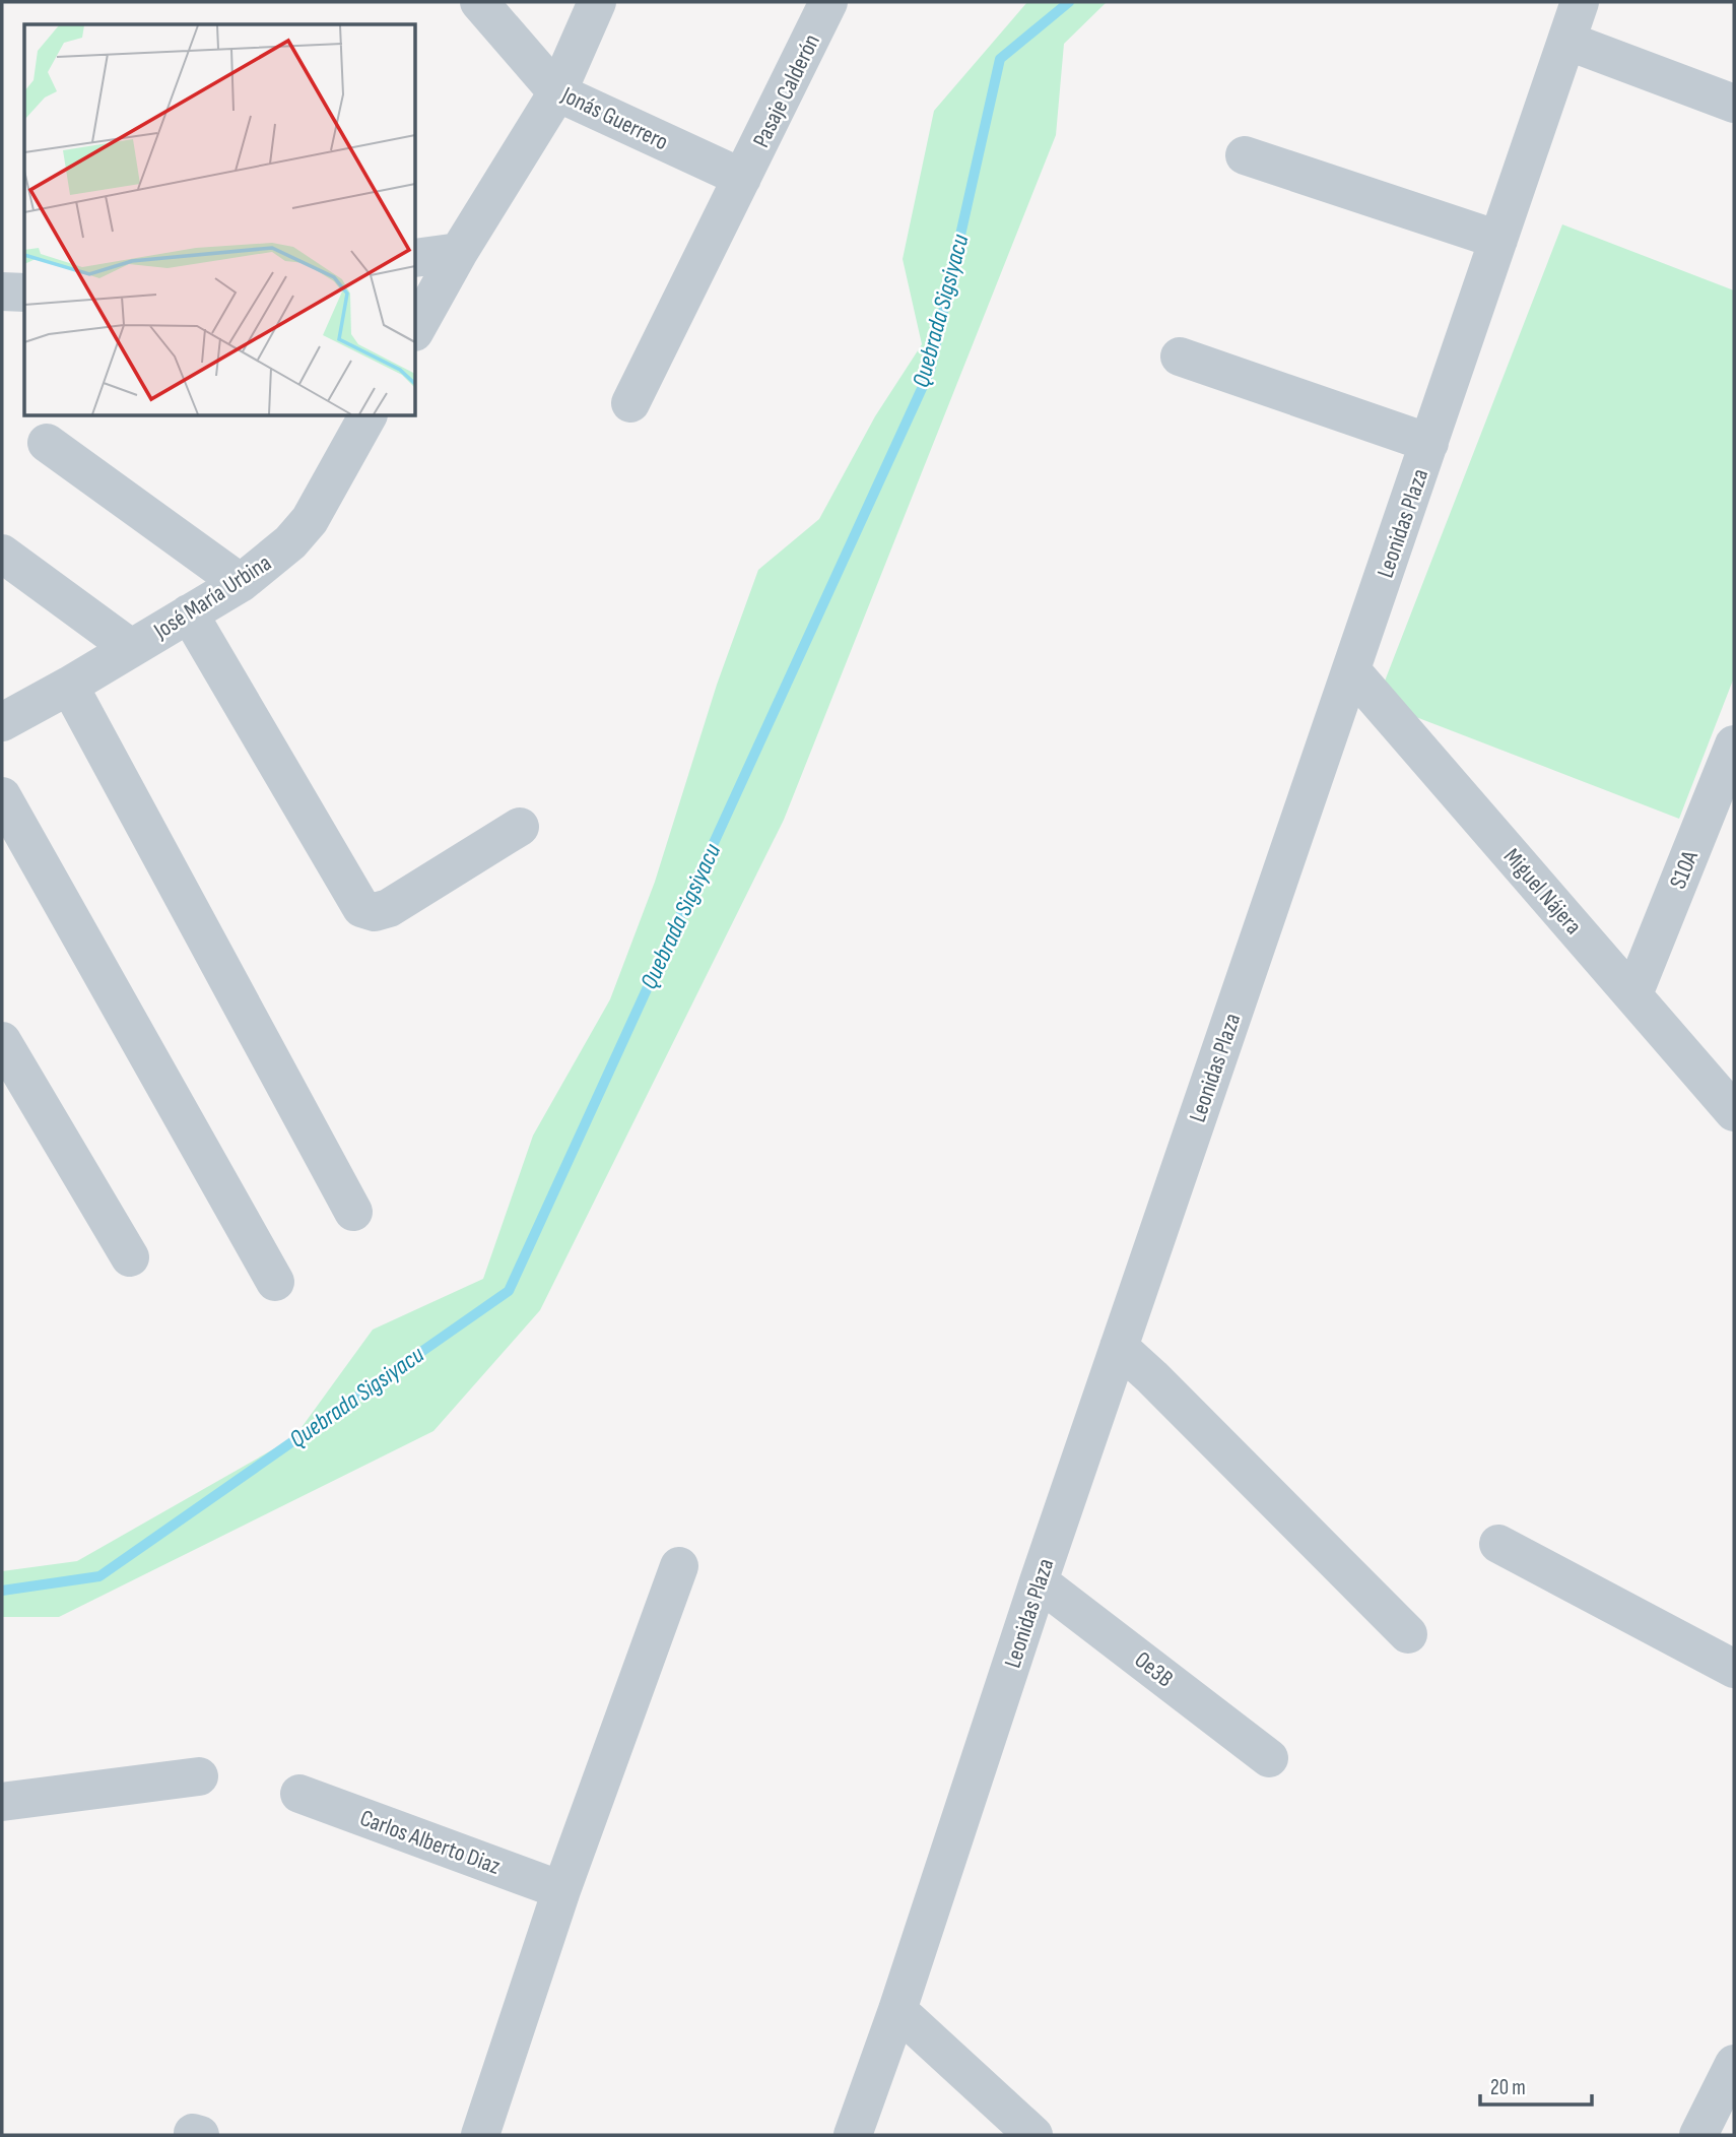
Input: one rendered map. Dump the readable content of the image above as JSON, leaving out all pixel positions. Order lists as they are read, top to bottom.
{
  "streets": {
    "street": [
      "Pasaje Calderón",
      "Jonás Guerrero",
      "Leonidas Plaza",
      "José María Urbina",
      "S10A",
      "Miguel Nájera",
      "Oe3B",
      "Carlos Alberto Diaz"
    ]
  },
  "crossings": [
    ["Pasaje Calderón", "Jonás Guerrero"],
    ["Leonidas Plaza", "Miguel Nájera"],
    ["Leonidas Plaza", "Oe3B"],
    ["S10A", "Miguel Nájera"]
  ],
  "water": ["Quebrada Sigsiyacu"],
  "scale_bar": "20 m"
}
